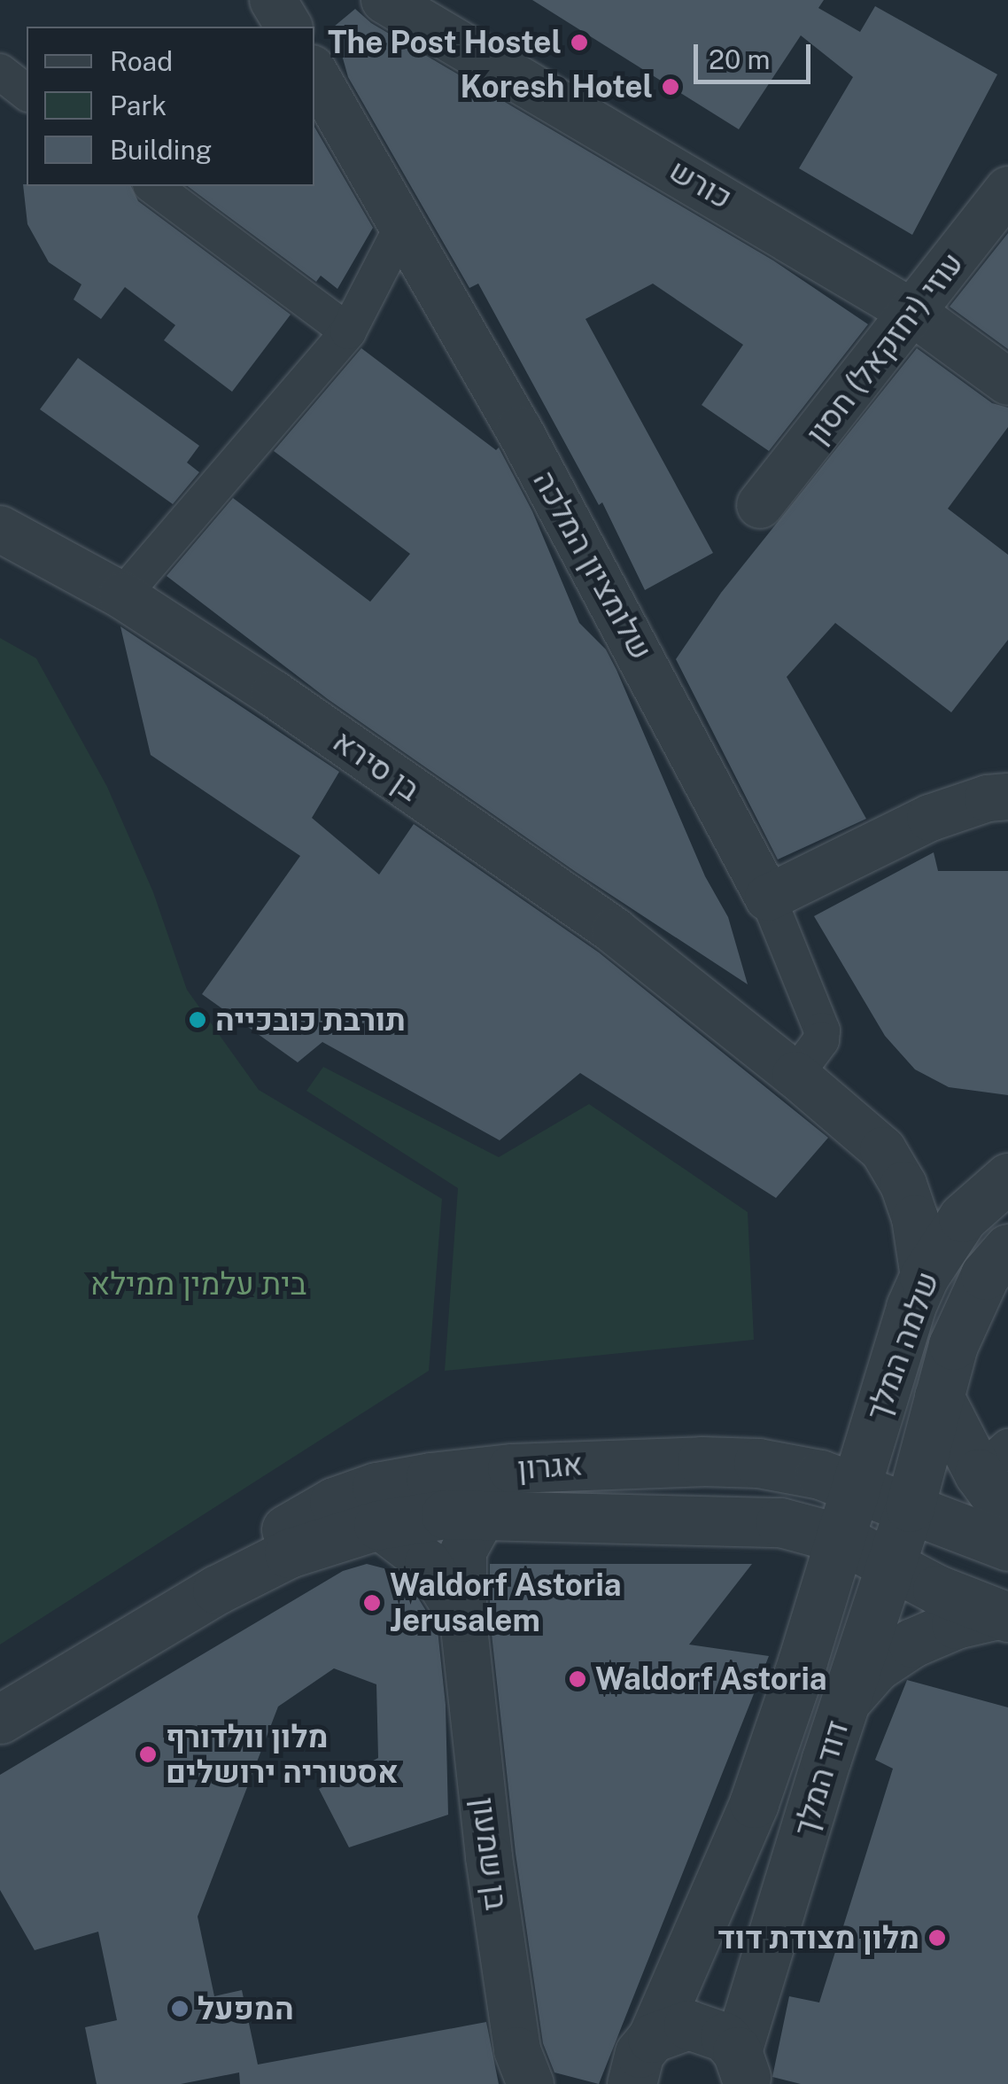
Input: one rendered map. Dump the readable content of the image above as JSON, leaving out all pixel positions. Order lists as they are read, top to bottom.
{
  "streets": {
    "street": [
      "כורש",
      "עוזי (יחזקאל) חסון",
      "שלומציון המלכה",
      "בן סירא",
      "שלמה המלך",
      "אגרון",
      "דוד המלך",
      "בן שמעון"
    ]
  },
  "crossings": [
    ["כורש", "עוזי (יחזקאל) חסון"],
    ["שלומציון המלכה", "בן סירא"],
    ["בן סירא", "שלמה המלך"],
    ["שלמה המלך", "אגרון"],
    ["שלמה המלך", "דוד המלך"],
    ["אגרון", "דוד המלך"],
    ["אגרון", "בן שמעון"]
  ],
  "parks": ["בית עלמין ממילא"],
  "places": [
    "The Post Hostel",
    "Koresh Hotel",
    "תורבת כובכייה",
    "Waldorf Astoria Jerusalem",
    "Waldorf Astoria",
    "מלון וולדורף אסטוריה ירושלים",
    "מלון מצודת דוד",
    "המפעל"
  ],
  "legend": ["Road", "Park", "Building"],
  "scale_bar": "20 m"
}
